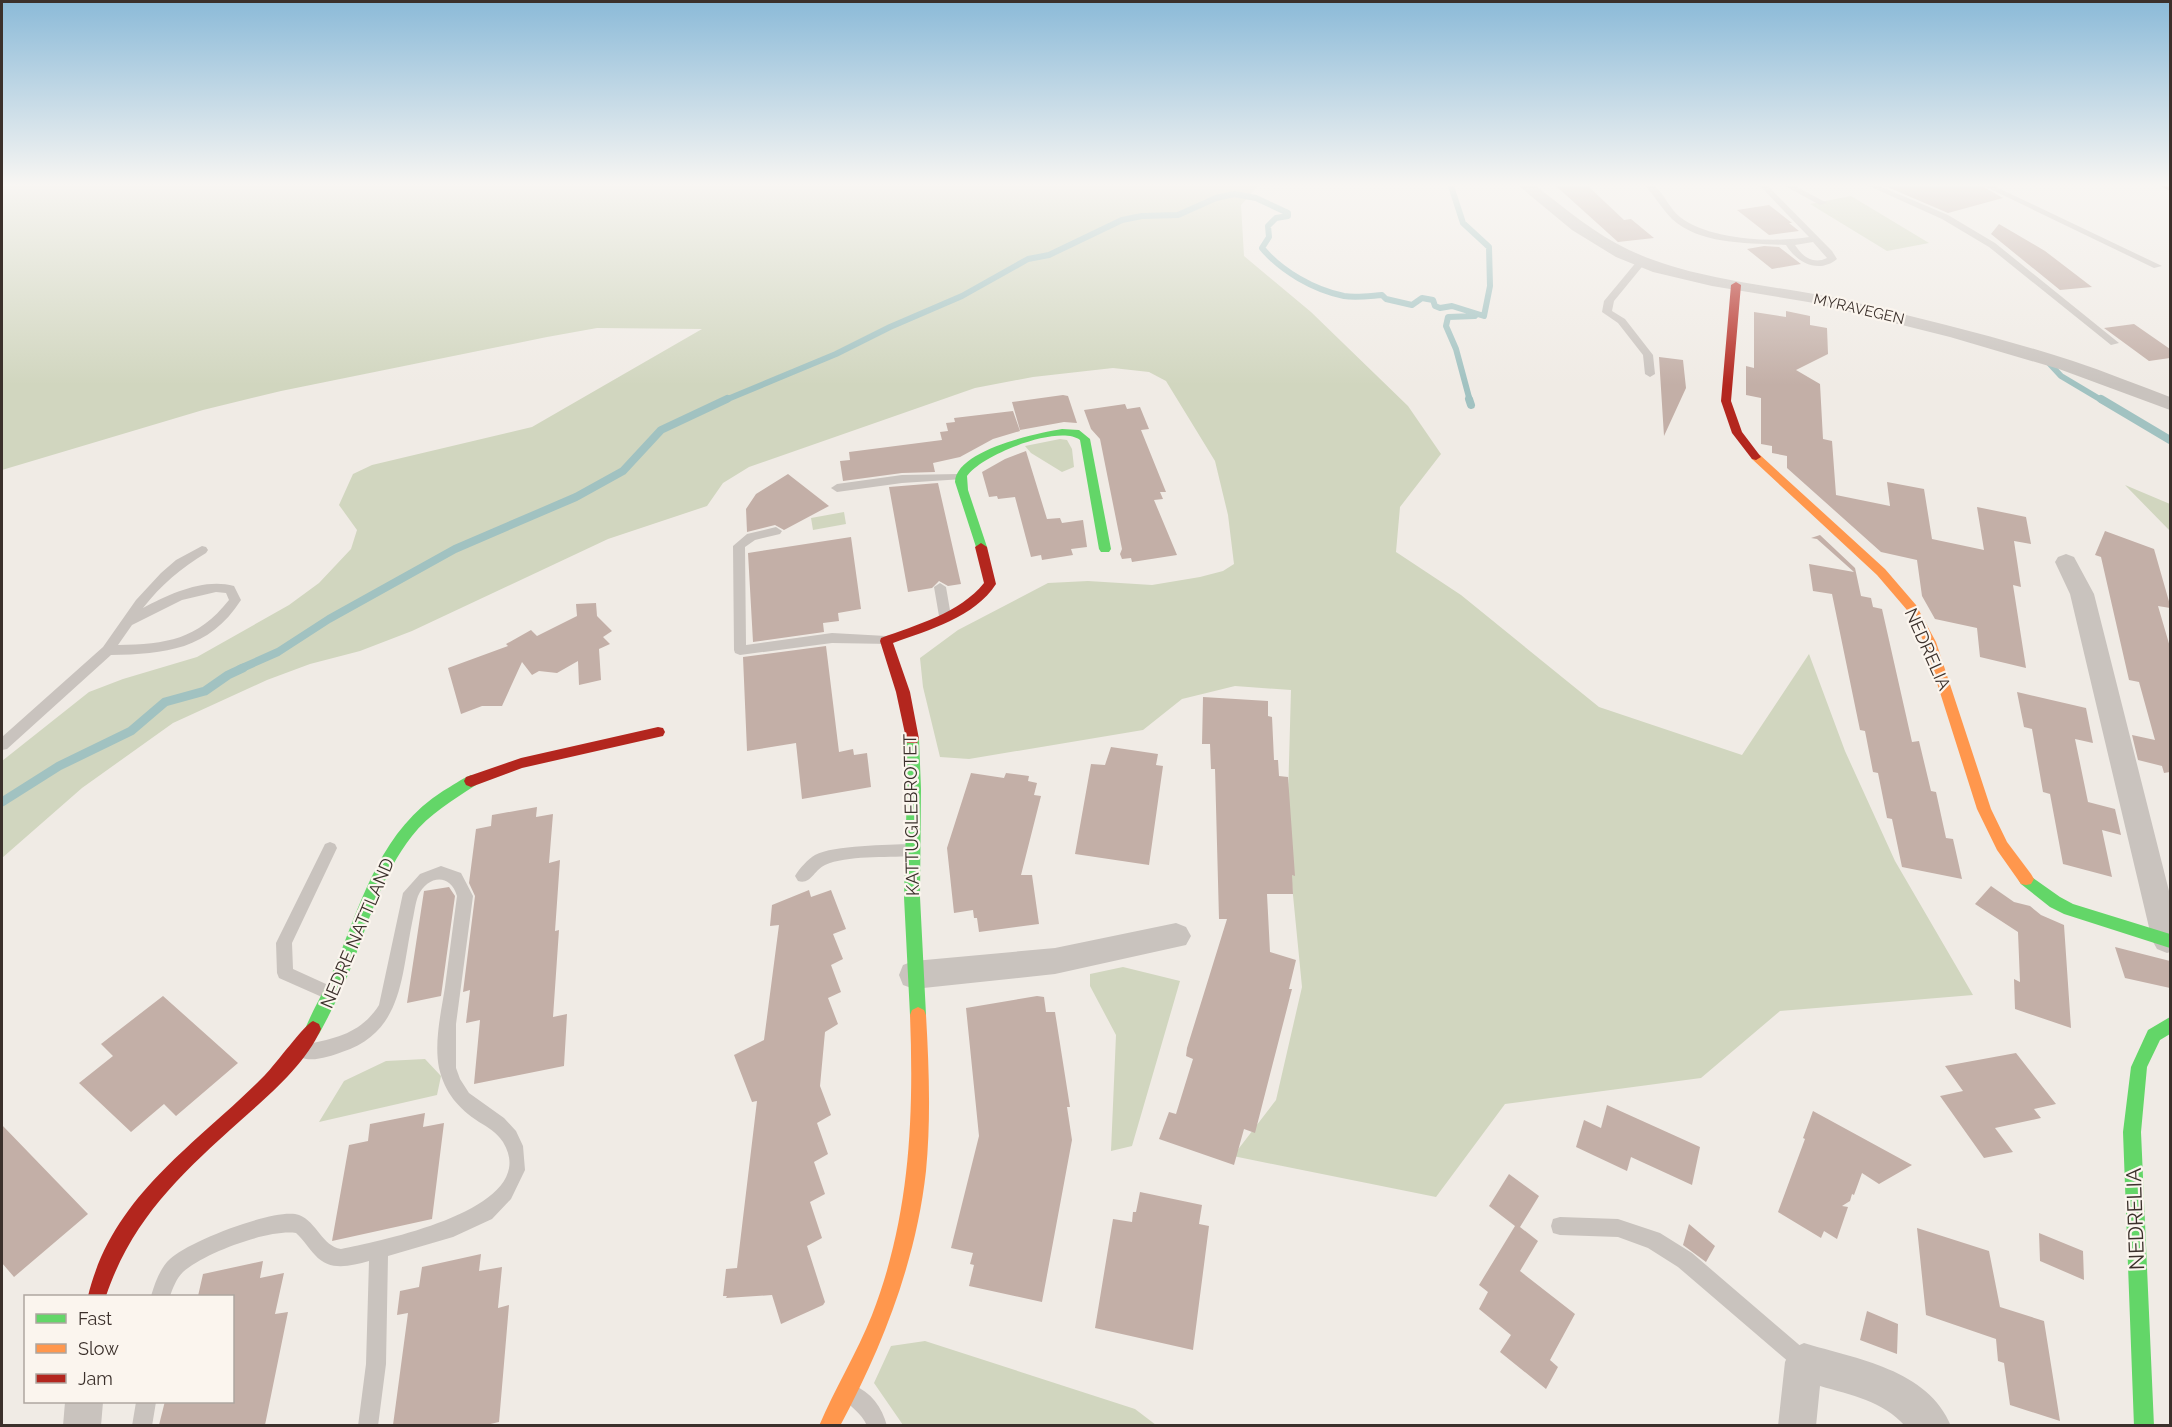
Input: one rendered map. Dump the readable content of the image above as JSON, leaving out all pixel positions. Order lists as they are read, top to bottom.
{
  "streets": {
    "street": [
      "MYRAVEGEN",
      "NEDRELIA",
      "KATTUGLEBROTET",
      "NEDRE NATTLAND"
    ]
  },
  "crossings": [
    ["MYRAVEGEN", "NEDRELIA"]
  ],
  "legend": ["Fast", "Slow", "Jam"]
}
